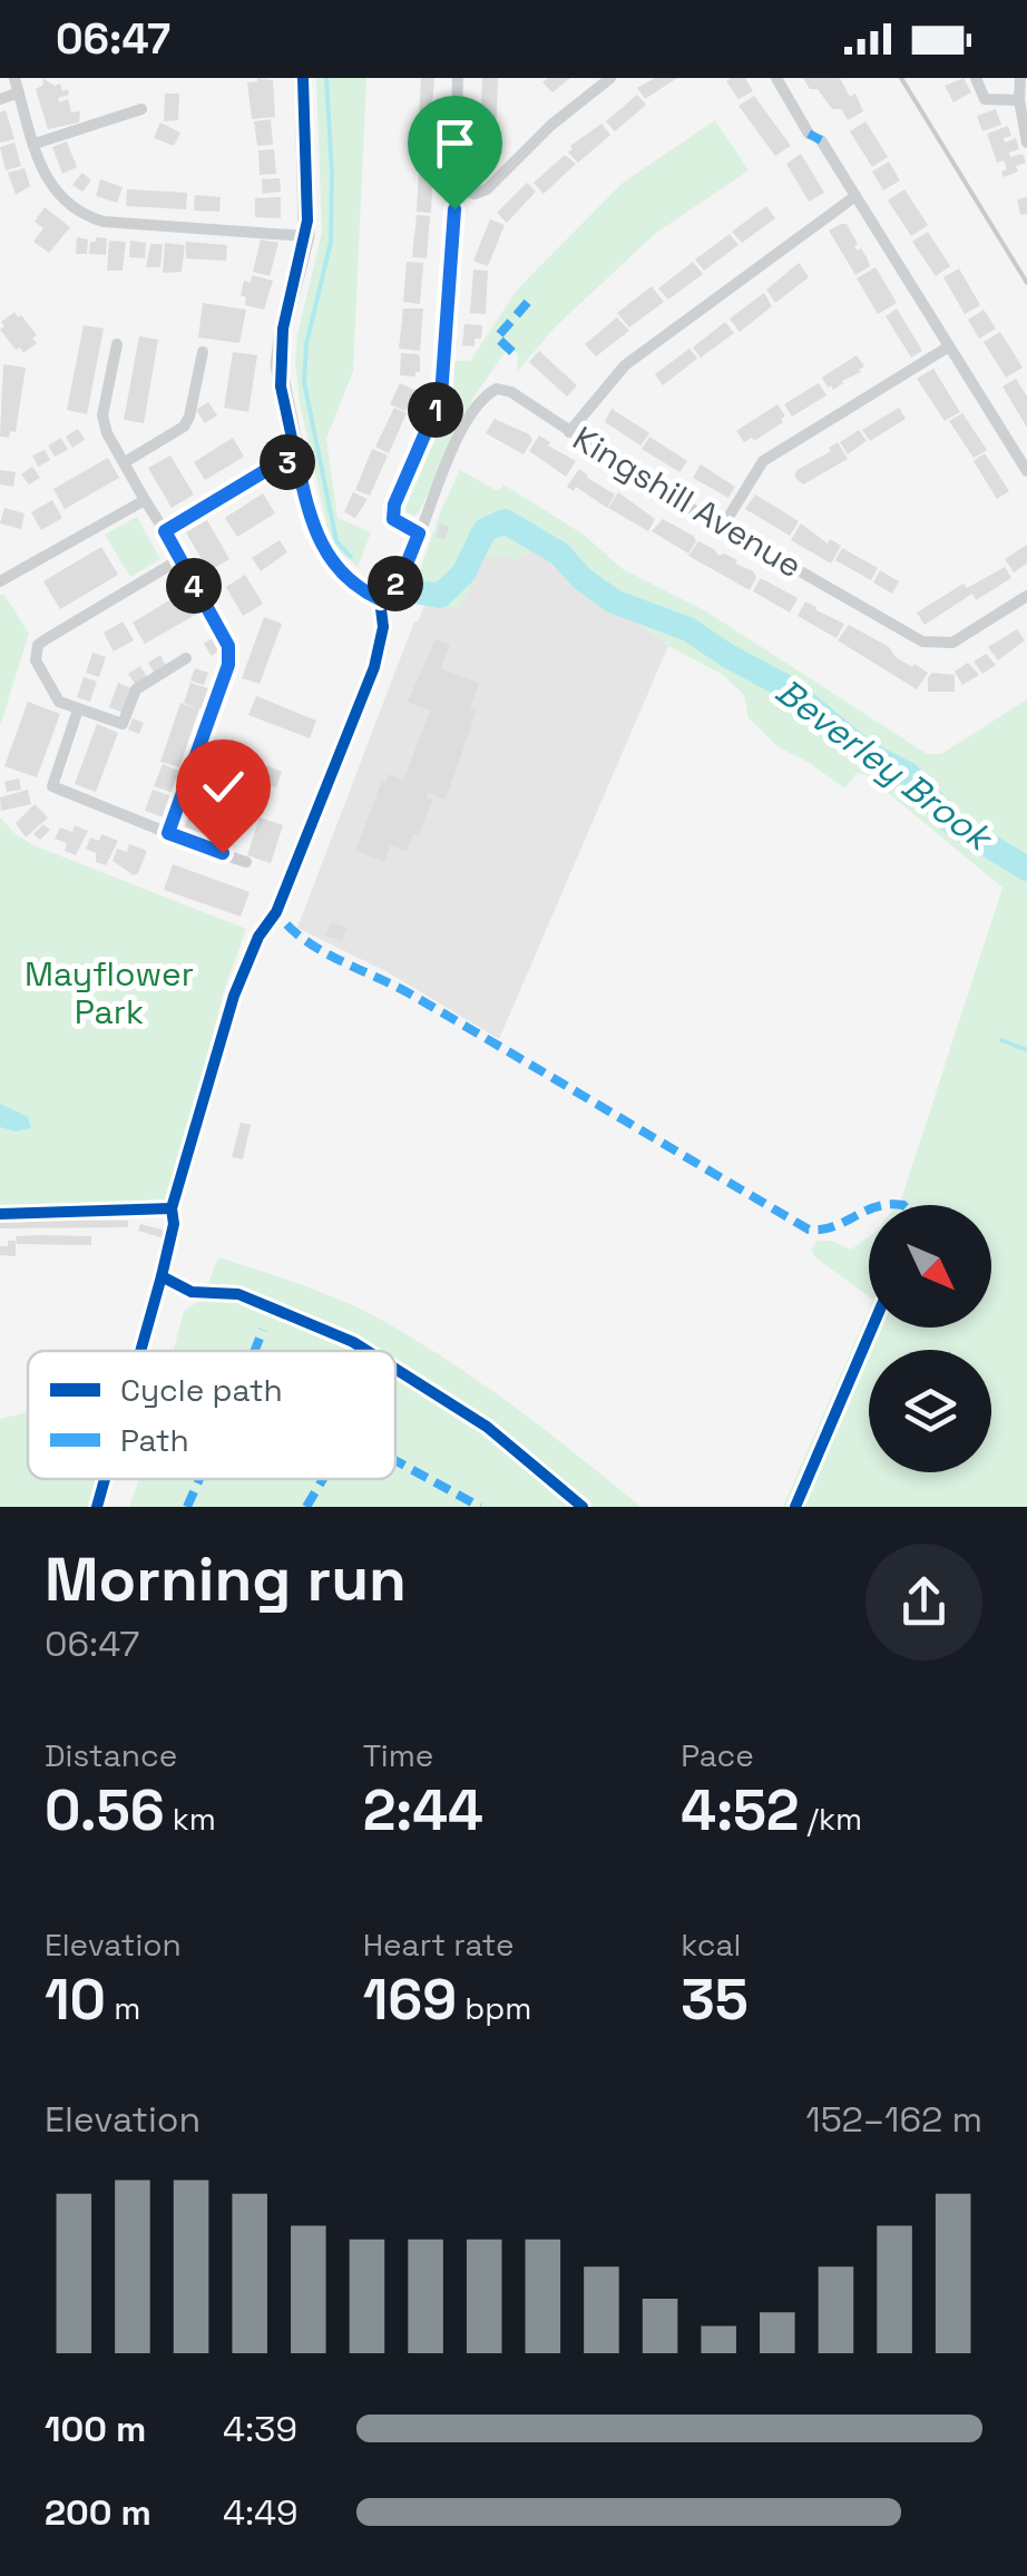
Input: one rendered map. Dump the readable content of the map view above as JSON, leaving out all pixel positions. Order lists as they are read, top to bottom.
{
  "streets": {
    "street": ["Kingshill Avenue"]
  },
  "water": ["Beverley Brook"],
  "parks": ["Mayflower Park"],
  "legend": ["Cycle path", "Path"],
  "north": "bottom right",
  "page": {
    "status": "06:47",
    "pins": [
      "1",
      "3",
      "2",
      "4"
    ],
    "heading": ["Morning run", "06:47"],
    "stats": [
      ["Distance", "0.56 km"],
      ["Time", "2:44"],
      ["Pace", "4:52 /km"],
      ["Elevation", "10 m"],
      ["Heart rate", "169 bpm"],
      ["kcal", "35"]
    ],
    "chart": ["Elevation", "152–162 m"],
    "list": [
      {
        "name": "100 m",
        "note": "4:39"
      },
      {
        "name": "200 m",
        "note": "4:49"
      }
    ]
  }
}
